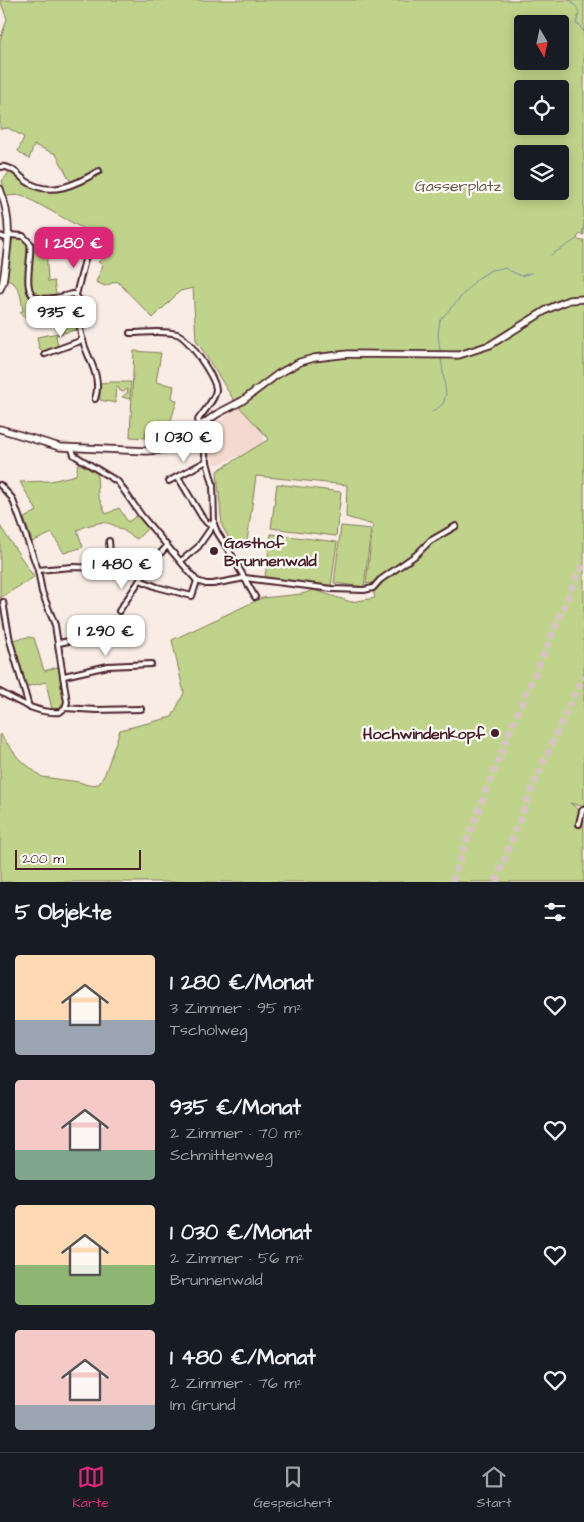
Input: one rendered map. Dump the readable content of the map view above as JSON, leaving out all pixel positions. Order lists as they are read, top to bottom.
{
  "parks": ["Gasserplatz"],
  "places": ["Gasthof Brunnenwald", "Hochwindenkopf"],
  "scale_bar": "200 m",
  "north": "bottom",
  "page": {
    "price": [
      "1 280 €",
      "935 €",
      "1 030 €",
      "1 480 €",
      "1 290 €"
    ],
    "scale": "200 m",
    "heading": "5 Objekte",
    "list": [
      {
        "name": "1 280 €/Monat",
        "note": "3 Zimmer · 95 m² · Tscholweg"
      },
      {
        "name": "935 €/Monat",
        "note": "2 Zimmer · 70 m² · Schmittenweg"
      },
      {
        "name": "1 030 €/Monat",
        "note": "2 Zimmer · 56 m² · Brunnenwald"
      },
      {
        "name": "1 480 €/Monat",
        "note": "2 Zimmer · 76 m² · Im Grund"
      }
    ],
    "tabs": ["Karte", "Gespeichert", "Start"]
  }
}
